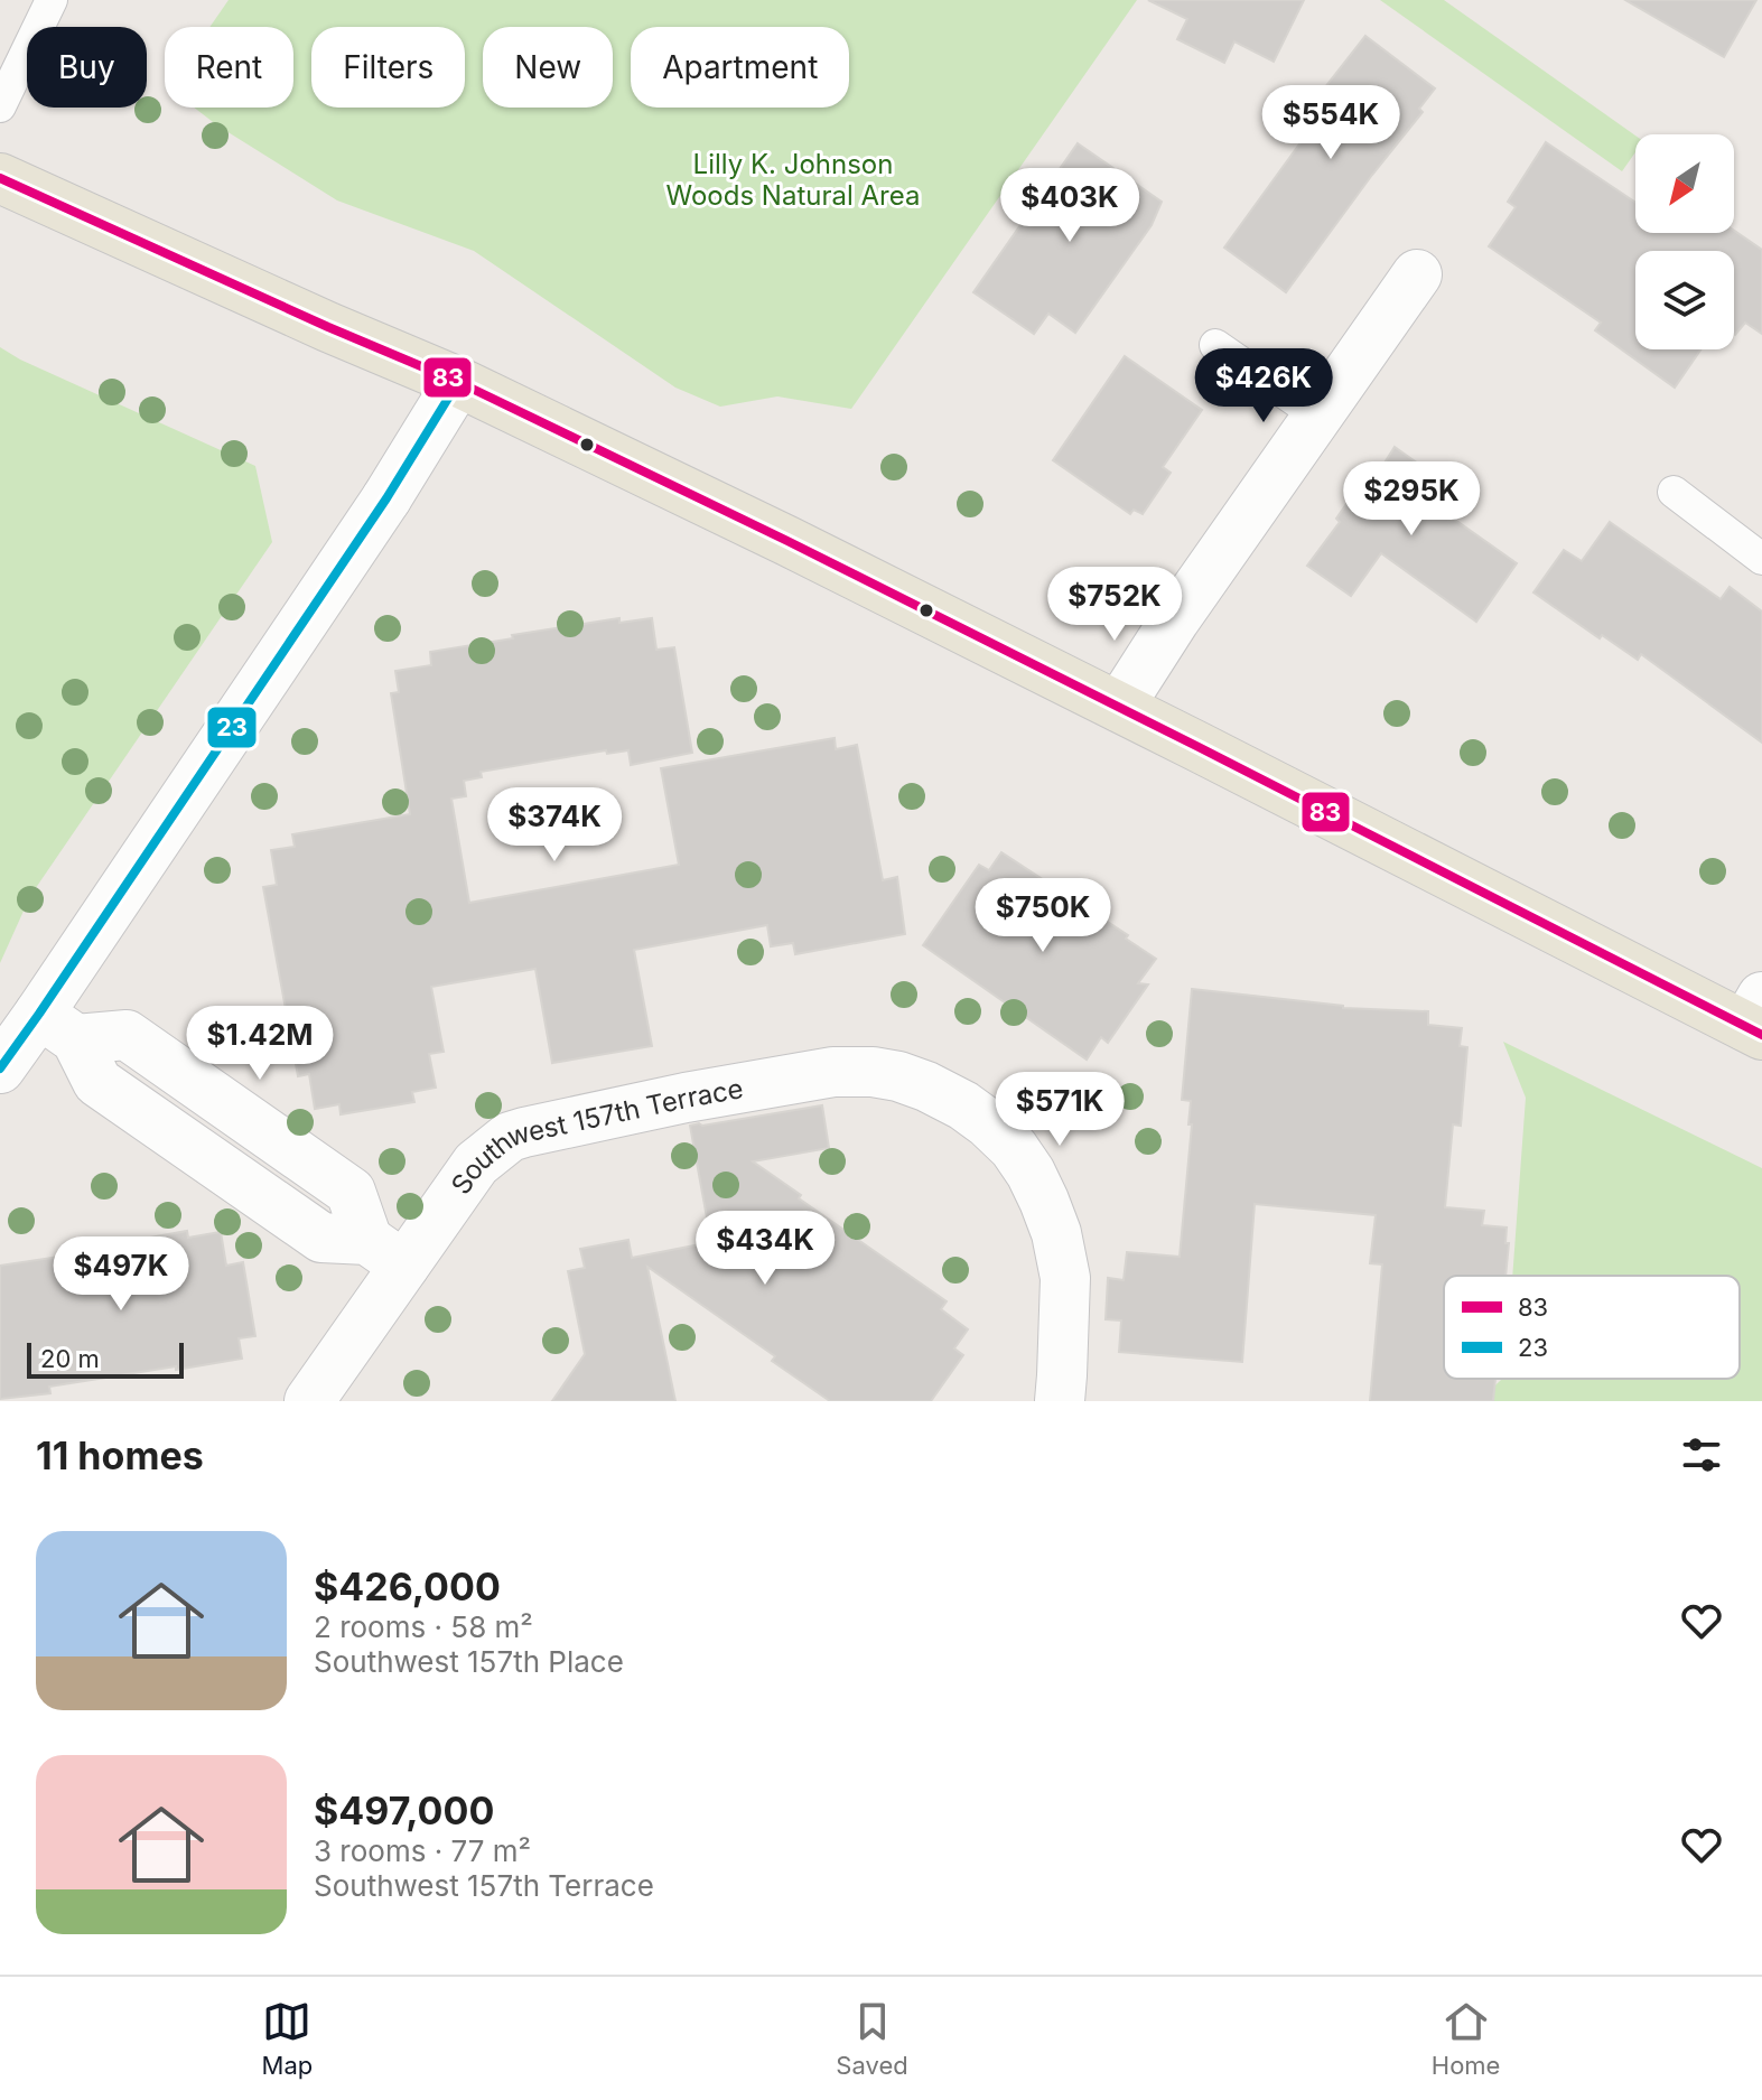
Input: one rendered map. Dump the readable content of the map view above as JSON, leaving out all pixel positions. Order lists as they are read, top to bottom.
{
  "streets": {
    "street": ["Southwest 157th Terrace"]
  },
  "parks": ["Lilly K. Johnson Woods Natural Area"],
  "lines": ["transit line 83", "transit line 23"],
  "legend": ["83", "23"],
  "scale_bar": "20 m",
  "north": "bottom left",
  "page": {
    "chip": [
      "Buy",
      "Rent",
      "Filters",
      "New",
      "Apartment"
    ],
    "price": [
      "$554K",
      "$403K",
      "$426K",
      "$295K",
      "$752K",
      "$374K",
      "$750K",
      "$1.42M",
      "$571K",
      "$434K",
      "$497K"
    ],
    "scale": "20 m",
    "heading": "11 homes",
    "list": [
      {
        "name": "$426,000",
        "note": "2 rooms · 58 m² · Southwest 157th Place"
      },
      {
        "name": "$497,000",
        "note": "3 rooms · 77 m² · Southwest 157th Terrace"
      }
    ],
    "tabs": ["Map", "Saved", "Home"]
  }
}
